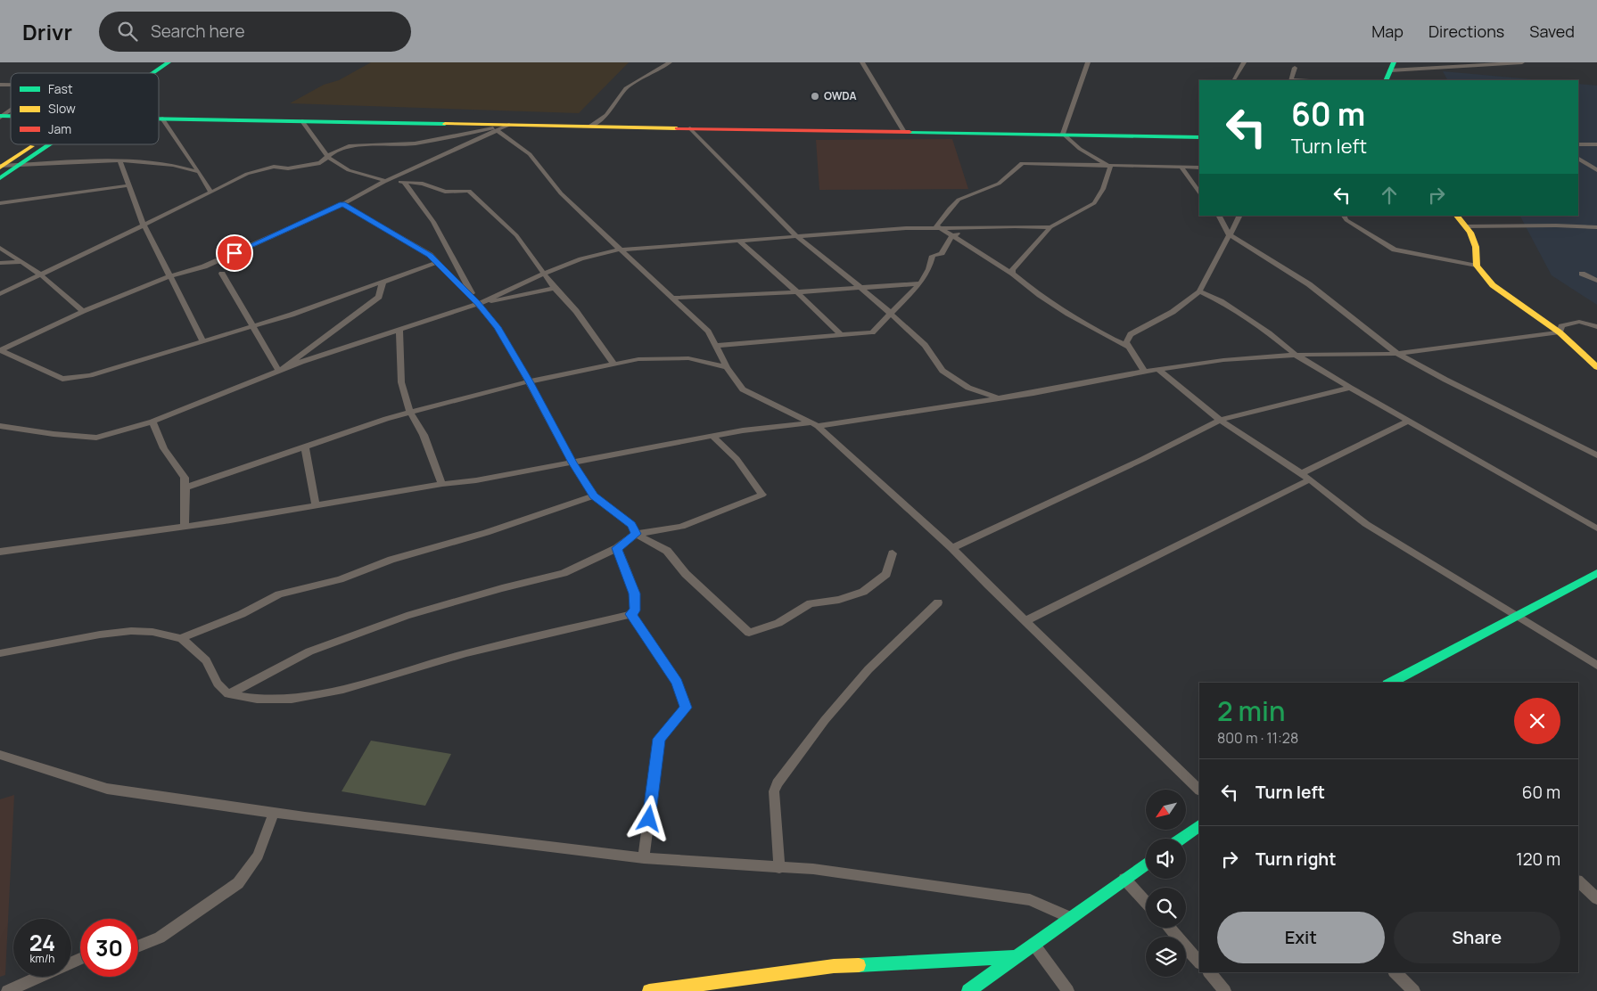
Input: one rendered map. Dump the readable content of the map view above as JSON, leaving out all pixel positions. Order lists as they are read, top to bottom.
{
  "places": ["OWDA"],
  "legend": ["Fast", "Slow", "Jam"],
  "north": "bottom left",
  "page": {
    "header": "Drivr",
    "search": "Search here",
    "nav": ["Map", "Directions", "Saved"],
    "turn": ["60 m", "Turn left"],
    "heading": ["2 min", "800 m · 11:28"],
    "list": [
      {
        "name": "Turn left",
        "value": "60 m"
      },
      {
        "name": "Turn right",
        "value": "120 m"
      }
    ],
    "buttons": ["Exit", "Share"],
    "speed": "24 km/h",
    "limit": "30"
  }
}
